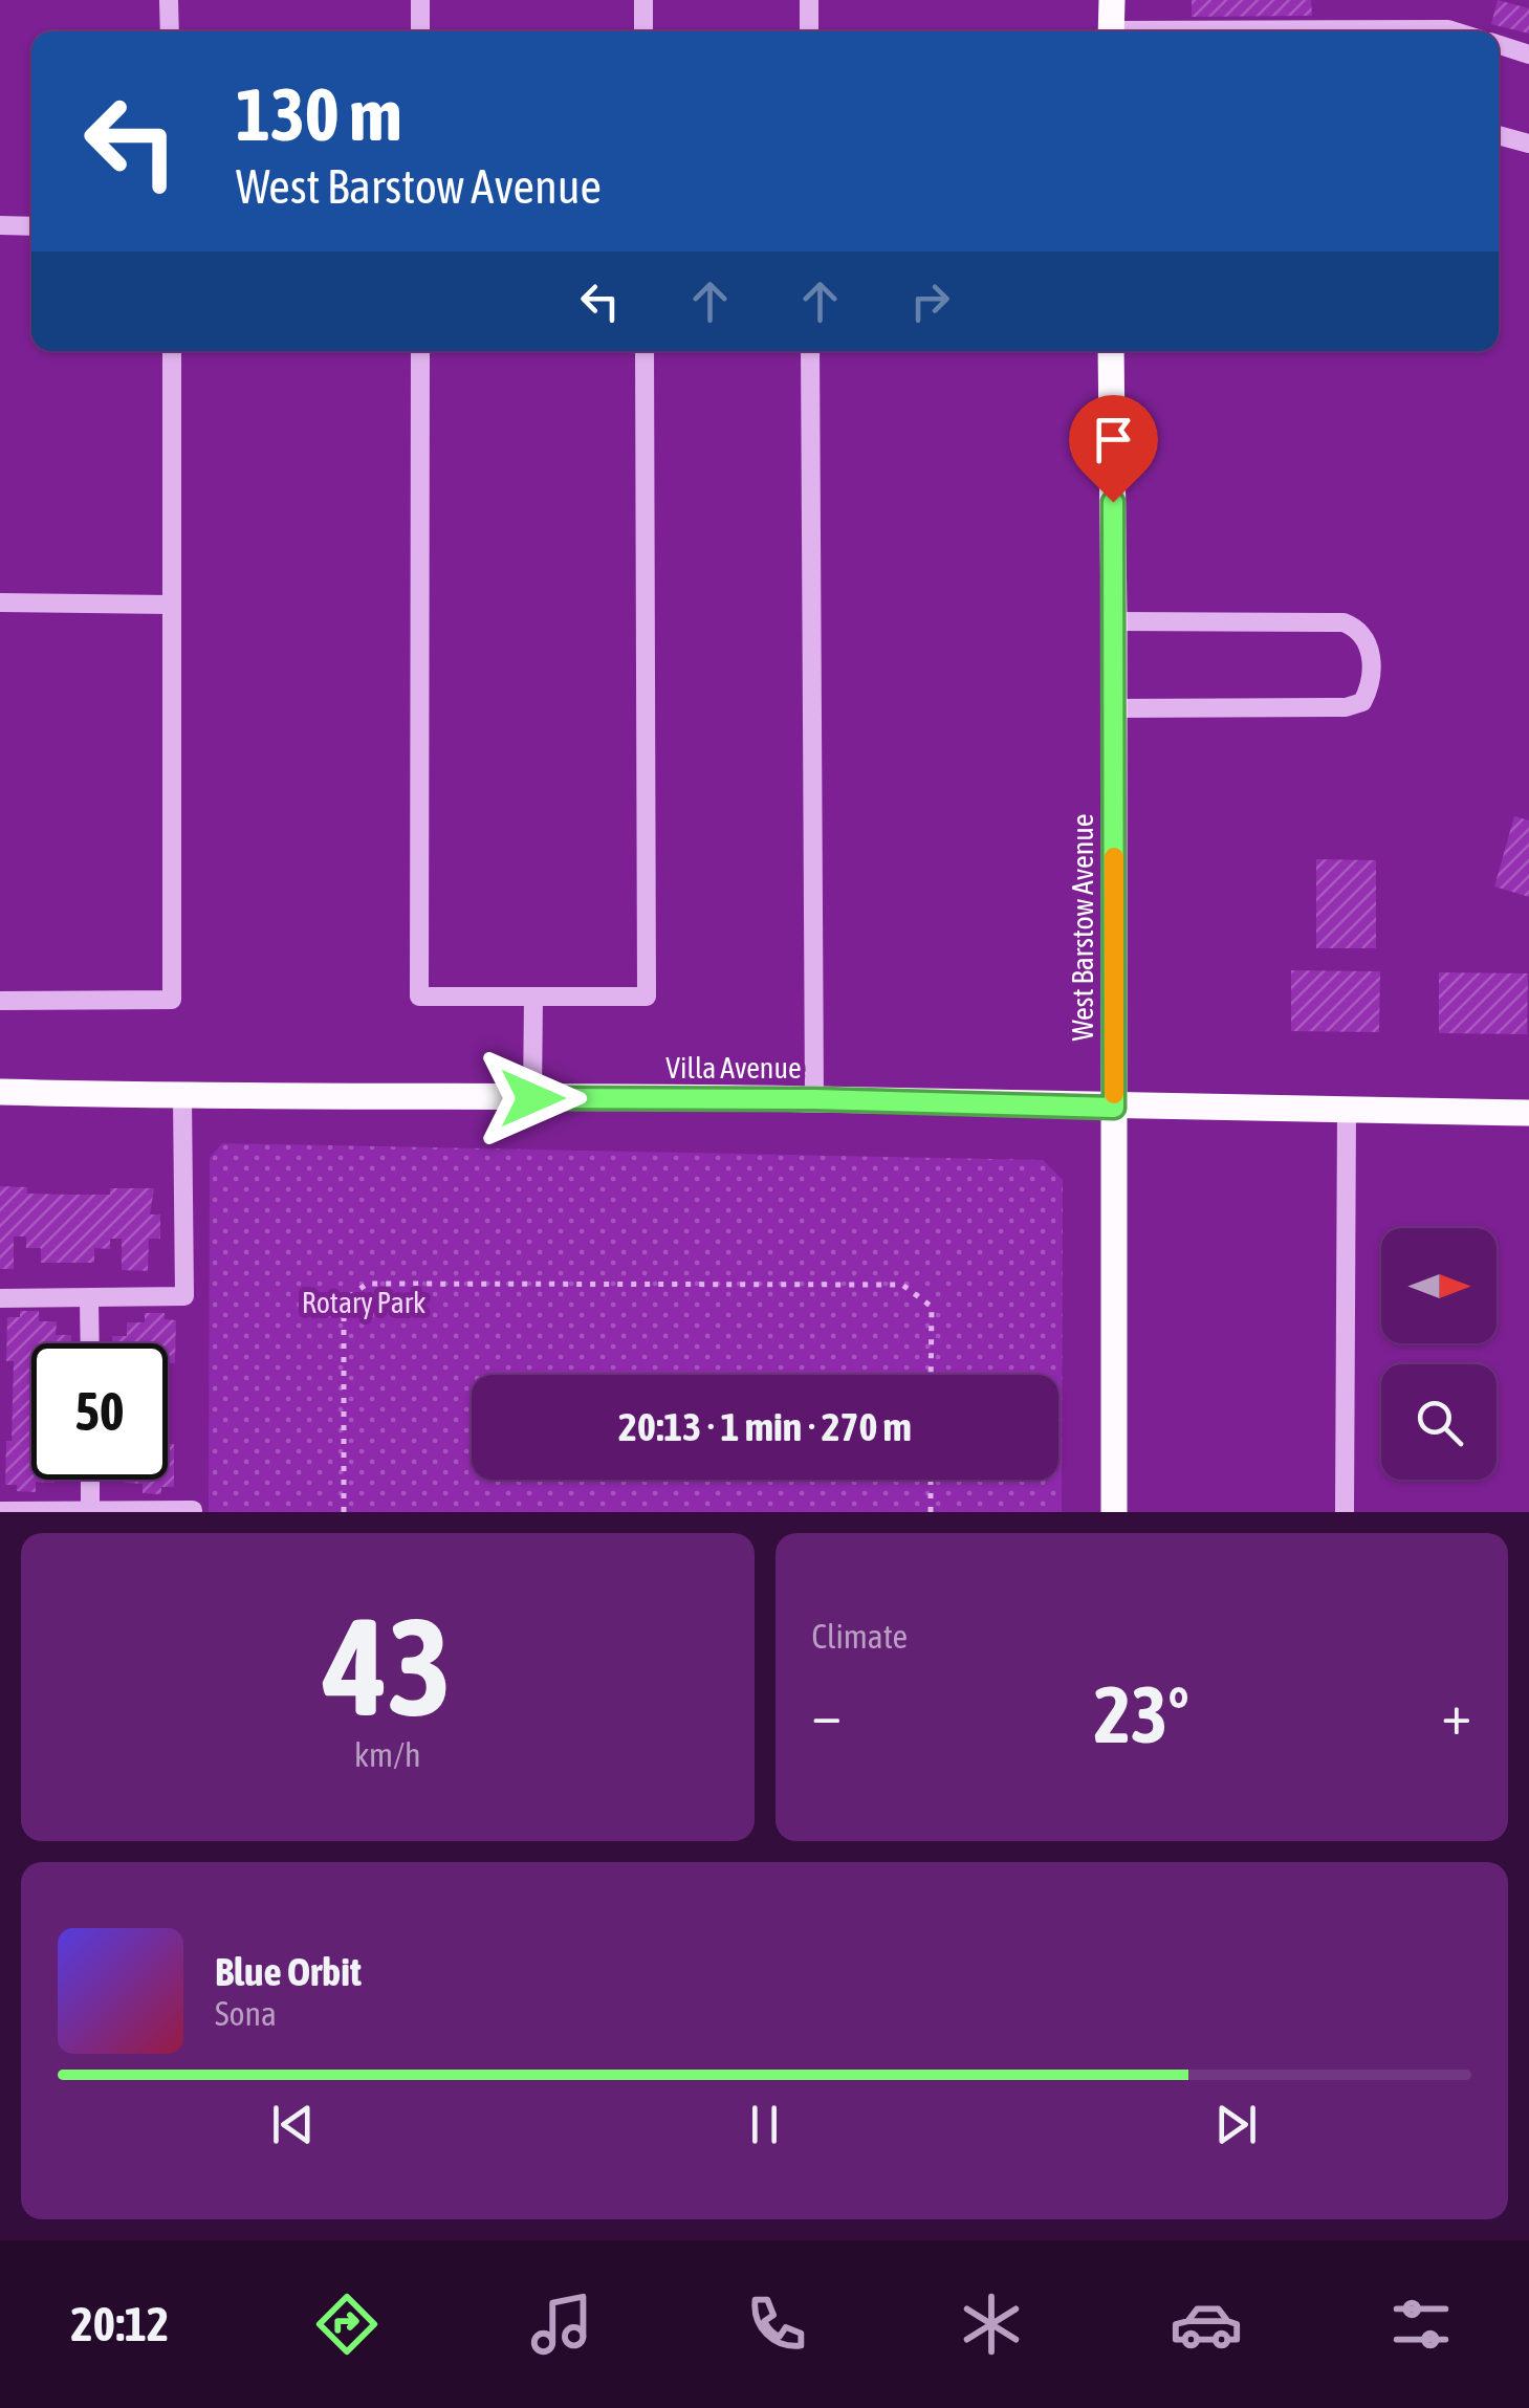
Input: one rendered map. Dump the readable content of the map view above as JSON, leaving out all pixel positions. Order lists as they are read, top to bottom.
{
  "streets": {
    "main road": ["West Barstow Avenue", "Villa Avenue"]
  },
  "crossings": [
    ["West Barstow Avenue", "Villa Avenue"]
  ],
  "parks": ["Rotary Park"],
  "north": "right",
  "page": {
    "turn": ["130 m", "West Barstow Avenue"],
    "limit": "50",
    "trip": "20:13 · 1 min · 270 m",
    "tile": [
      ["43", "km/h"],
      "Climate"
    ],
    "heat": ["−", "23°", "+"],
    "song": ["Blue Orbit", "Sona"],
    "tabs": "20:12"
  }
}
